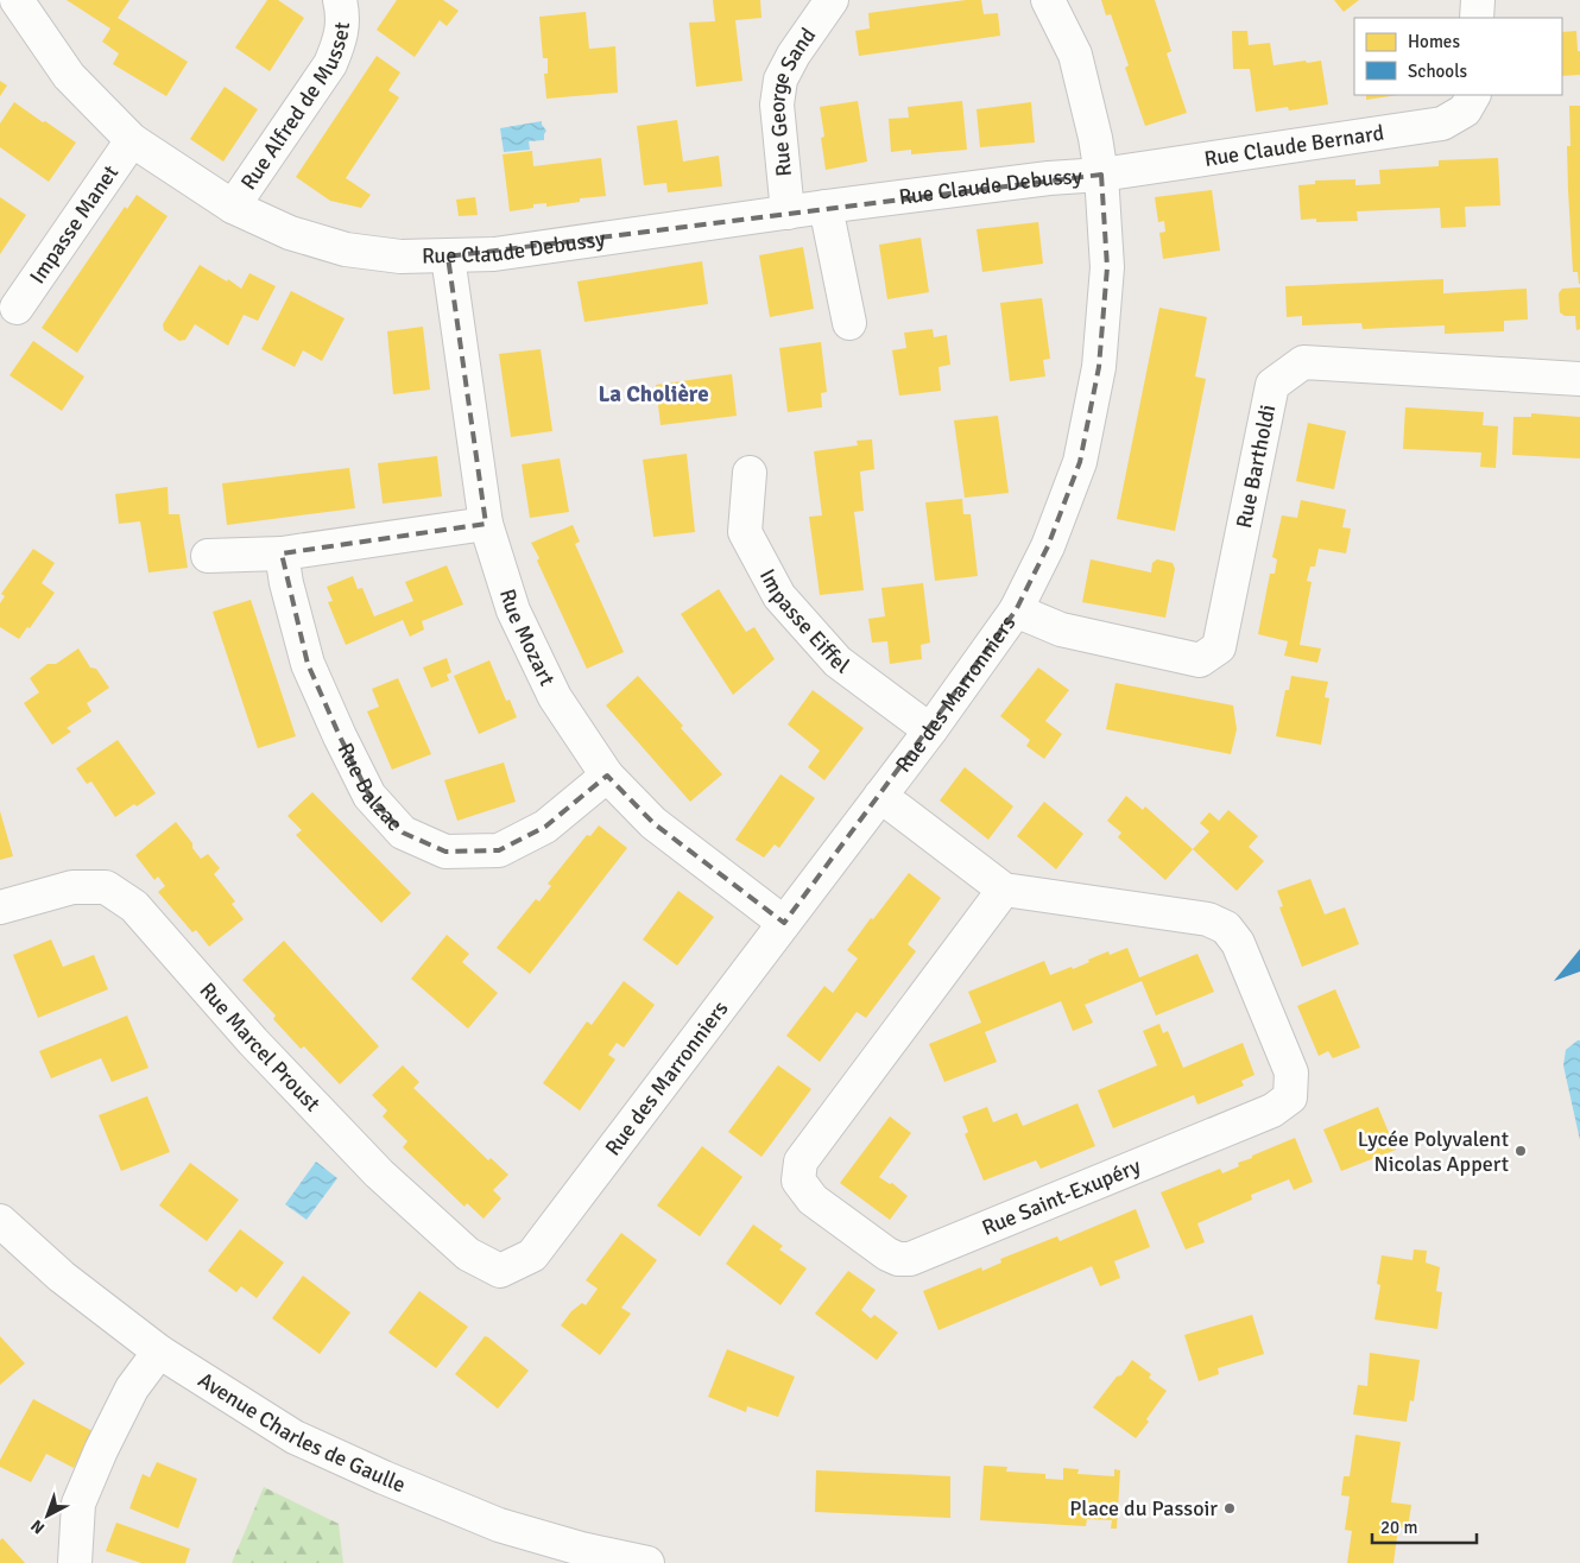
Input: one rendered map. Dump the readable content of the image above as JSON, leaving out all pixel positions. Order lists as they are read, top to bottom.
{
  "streets": {
    "street": [
      "Rue Alfred de Musset",
      "Rue George Sand",
      "Rue Claude Bernard",
      "Rue Claude Debussy",
      "Impasse Manet",
      "Rue Bartholdi",
      "Impasse Eiffel",
      "Rue Mozart",
      "Rue des Marronniers",
      "Rue Balzac",
      "Rue Marcel Proust",
      "Rue Saint-Exupéry",
      "Avenue Charles de Gaulle"
    ]
  },
  "crossings": [
    ["Rue Alfred de Musset", "Rue Claude Debussy"],
    ["Rue George Sand", "Rue Claude Debussy"],
    ["Rue Claude Bernard", "Rue Claude Debussy"],
    ["Rue Claude Bernard", "Rue des Marronniers"],
    ["Rue Claude Debussy", "Impasse Manet"],
    ["Rue Claude Debussy", "Rue Mozart"],
    ["Rue Claude Debussy", "Rue des Marronniers"],
    ["Rue Bartholdi", "Rue des Marronniers"],
    ["Impasse Eiffel", "Rue des Marronniers"],
    ["Rue Mozart", "Rue des Marronniers"],
    ["Rue Mozart", "Rue Balzac"],
    ["Rue des Marronniers", "Rue Marcel Proust"],
    ["Rue des Marronniers", "Rue Saint-Exupéry"]
  ],
  "districts": ["La Cholière"],
  "places": ["Lycée Polyvalent Nicolas Appert", "Place du Passoir"],
  "legend": ["Homes", "Schools"],
  "scale_bar": "20 m",
  "north": "bottom left"
}
